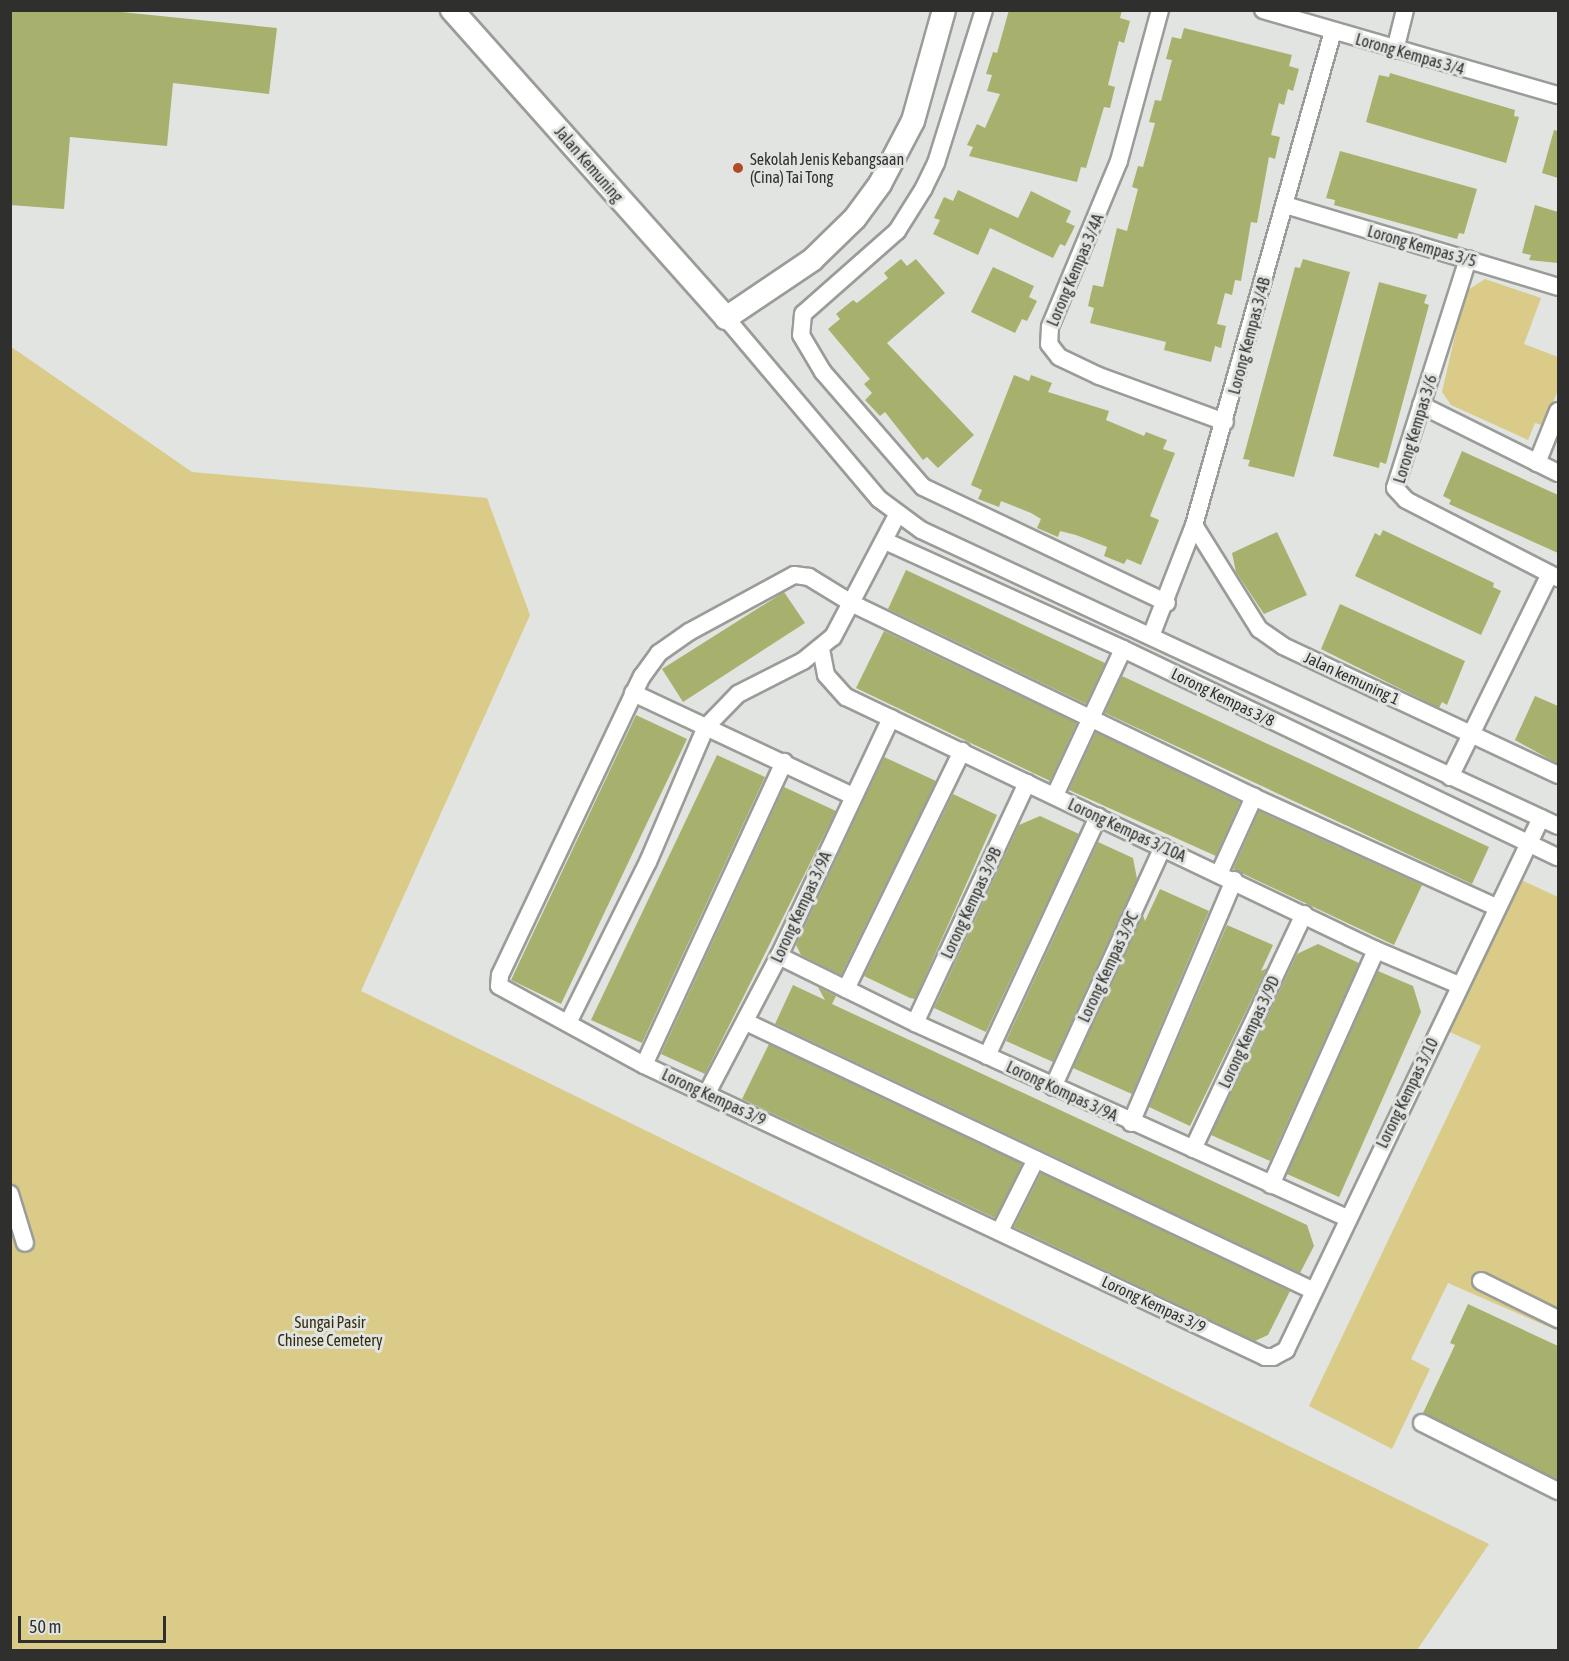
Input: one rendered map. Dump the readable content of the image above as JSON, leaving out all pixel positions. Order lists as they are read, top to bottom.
{
  "streets": {
    "street": [
      "Lorong Kempas 3/4",
      "Jalan Kemuning",
      "Lorong Kempas 3/5",
      "Lorong Kempas 3/4A",
      "Lorong Kempas 3/4B",
      "Lorong Kempas 3/6",
      "Jalan kemuning 1",
      "Lorong Kempas 3/8",
      "Lorong Kempas 3/10A",
      "Lorong Kempas 3/9B",
      "Lorong Kempas 3/9A",
      "Lorong Kempas 3/9C",
      "Lorong Kempas 3/9D",
      "Lorong Kompas 3/9A",
      "Lorong Kempas 3/10",
      "Lorong Kempas 3/9"
    ]
  },
  "crossings": [
    ["Lorong Kempas 3/4", "Lorong Kempas 3/4B"],
    ["Lorong Kempas 3/5", "Lorong Kempas 3/4B"],
    ["Lorong Kempas 3/5", "Lorong Kempas 3/6"],
    ["Lorong Kempas 3/4A", "Lorong Kempas 3/4B"],
    ["Lorong Kempas 3/4B", "Jalan kemuning 1"],
    ["Lorong Kempas 3/8", "Lorong Kempas 3/10"],
    ["Lorong Kempas 3/10A", "Lorong Kempas 3/9B"],
    ["Lorong Kempas 3/10A", "Lorong Kempas 3/9A"],
    ["Lorong Kempas 3/10A", "Lorong Kempas 3/9C"],
    ["Lorong Kempas 3/10A", "Lorong Kempas 3/9D"],
    ["Lorong Kempas 3/10A", "Lorong Kempas 3/10"],
    ["Lorong Kempas 3/9B", "Lorong Kompas 3/9A"],
    ["Lorong Kempas 3/9A", "Lorong Kompas 3/9A"],
    ["Lorong Kempas 3/9A", "Lorong Kempas 3/9"],
    ["Lorong Kempas 3/9C", "Lorong Kompas 3/9A"],
    ["Lorong Kempas 3/9D", "Lorong Kompas 3/9A"],
    ["Lorong Kompas 3/9A", "Lorong Kempas 3/10"],
    ["Lorong Kempas 3/10", "Lorong Kempas 3/9"]
  ],
  "parks": ["Sungai Pasir Chinese Cemetery"],
  "places": ["Sekolah Jenis Kebangsaan (Cina) Tai Tong"],
  "scale_bar": "50 m"
}
